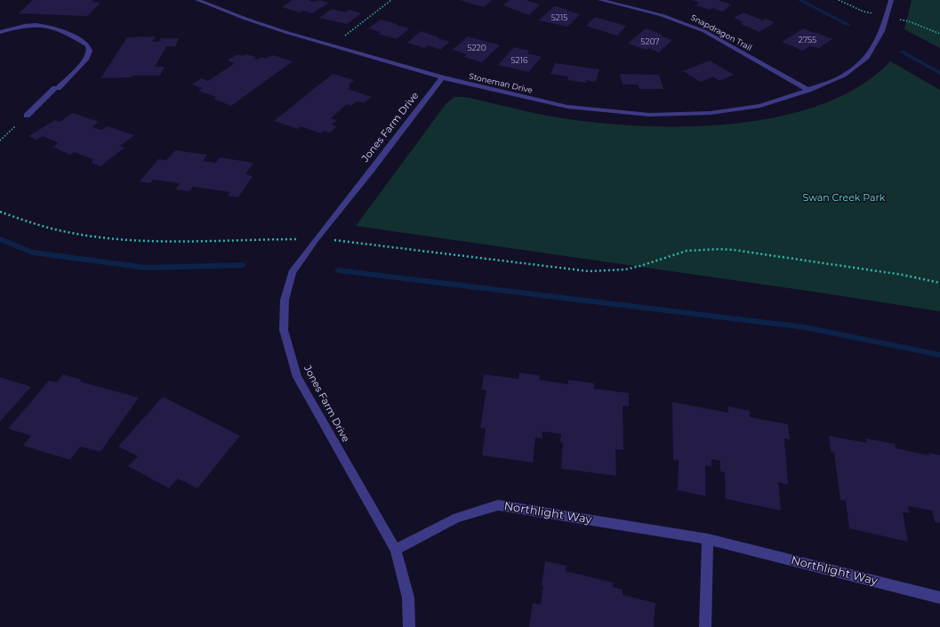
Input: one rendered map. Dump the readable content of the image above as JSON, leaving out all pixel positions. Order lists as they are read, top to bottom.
{
  "streets": {
    "street": [
      "Snapdragon Trail",
      "Stoneman Drive",
      "Jones Farm Drive",
      "Northlight Way"
    ]
  },
  "crossings": [
    ["Snapdragon Trail", "Stoneman Drive"],
    ["Stoneman Drive", "Jones Farm Drive"],
    ["Jones Farm Drive", "Northlight Way"]
  ],
  "parks": ["Swan Creek Park"],
  "house_numbers": [
    "5215",
    "2755",
    "5207",
    "5220",
    "5216"
  ]
}
